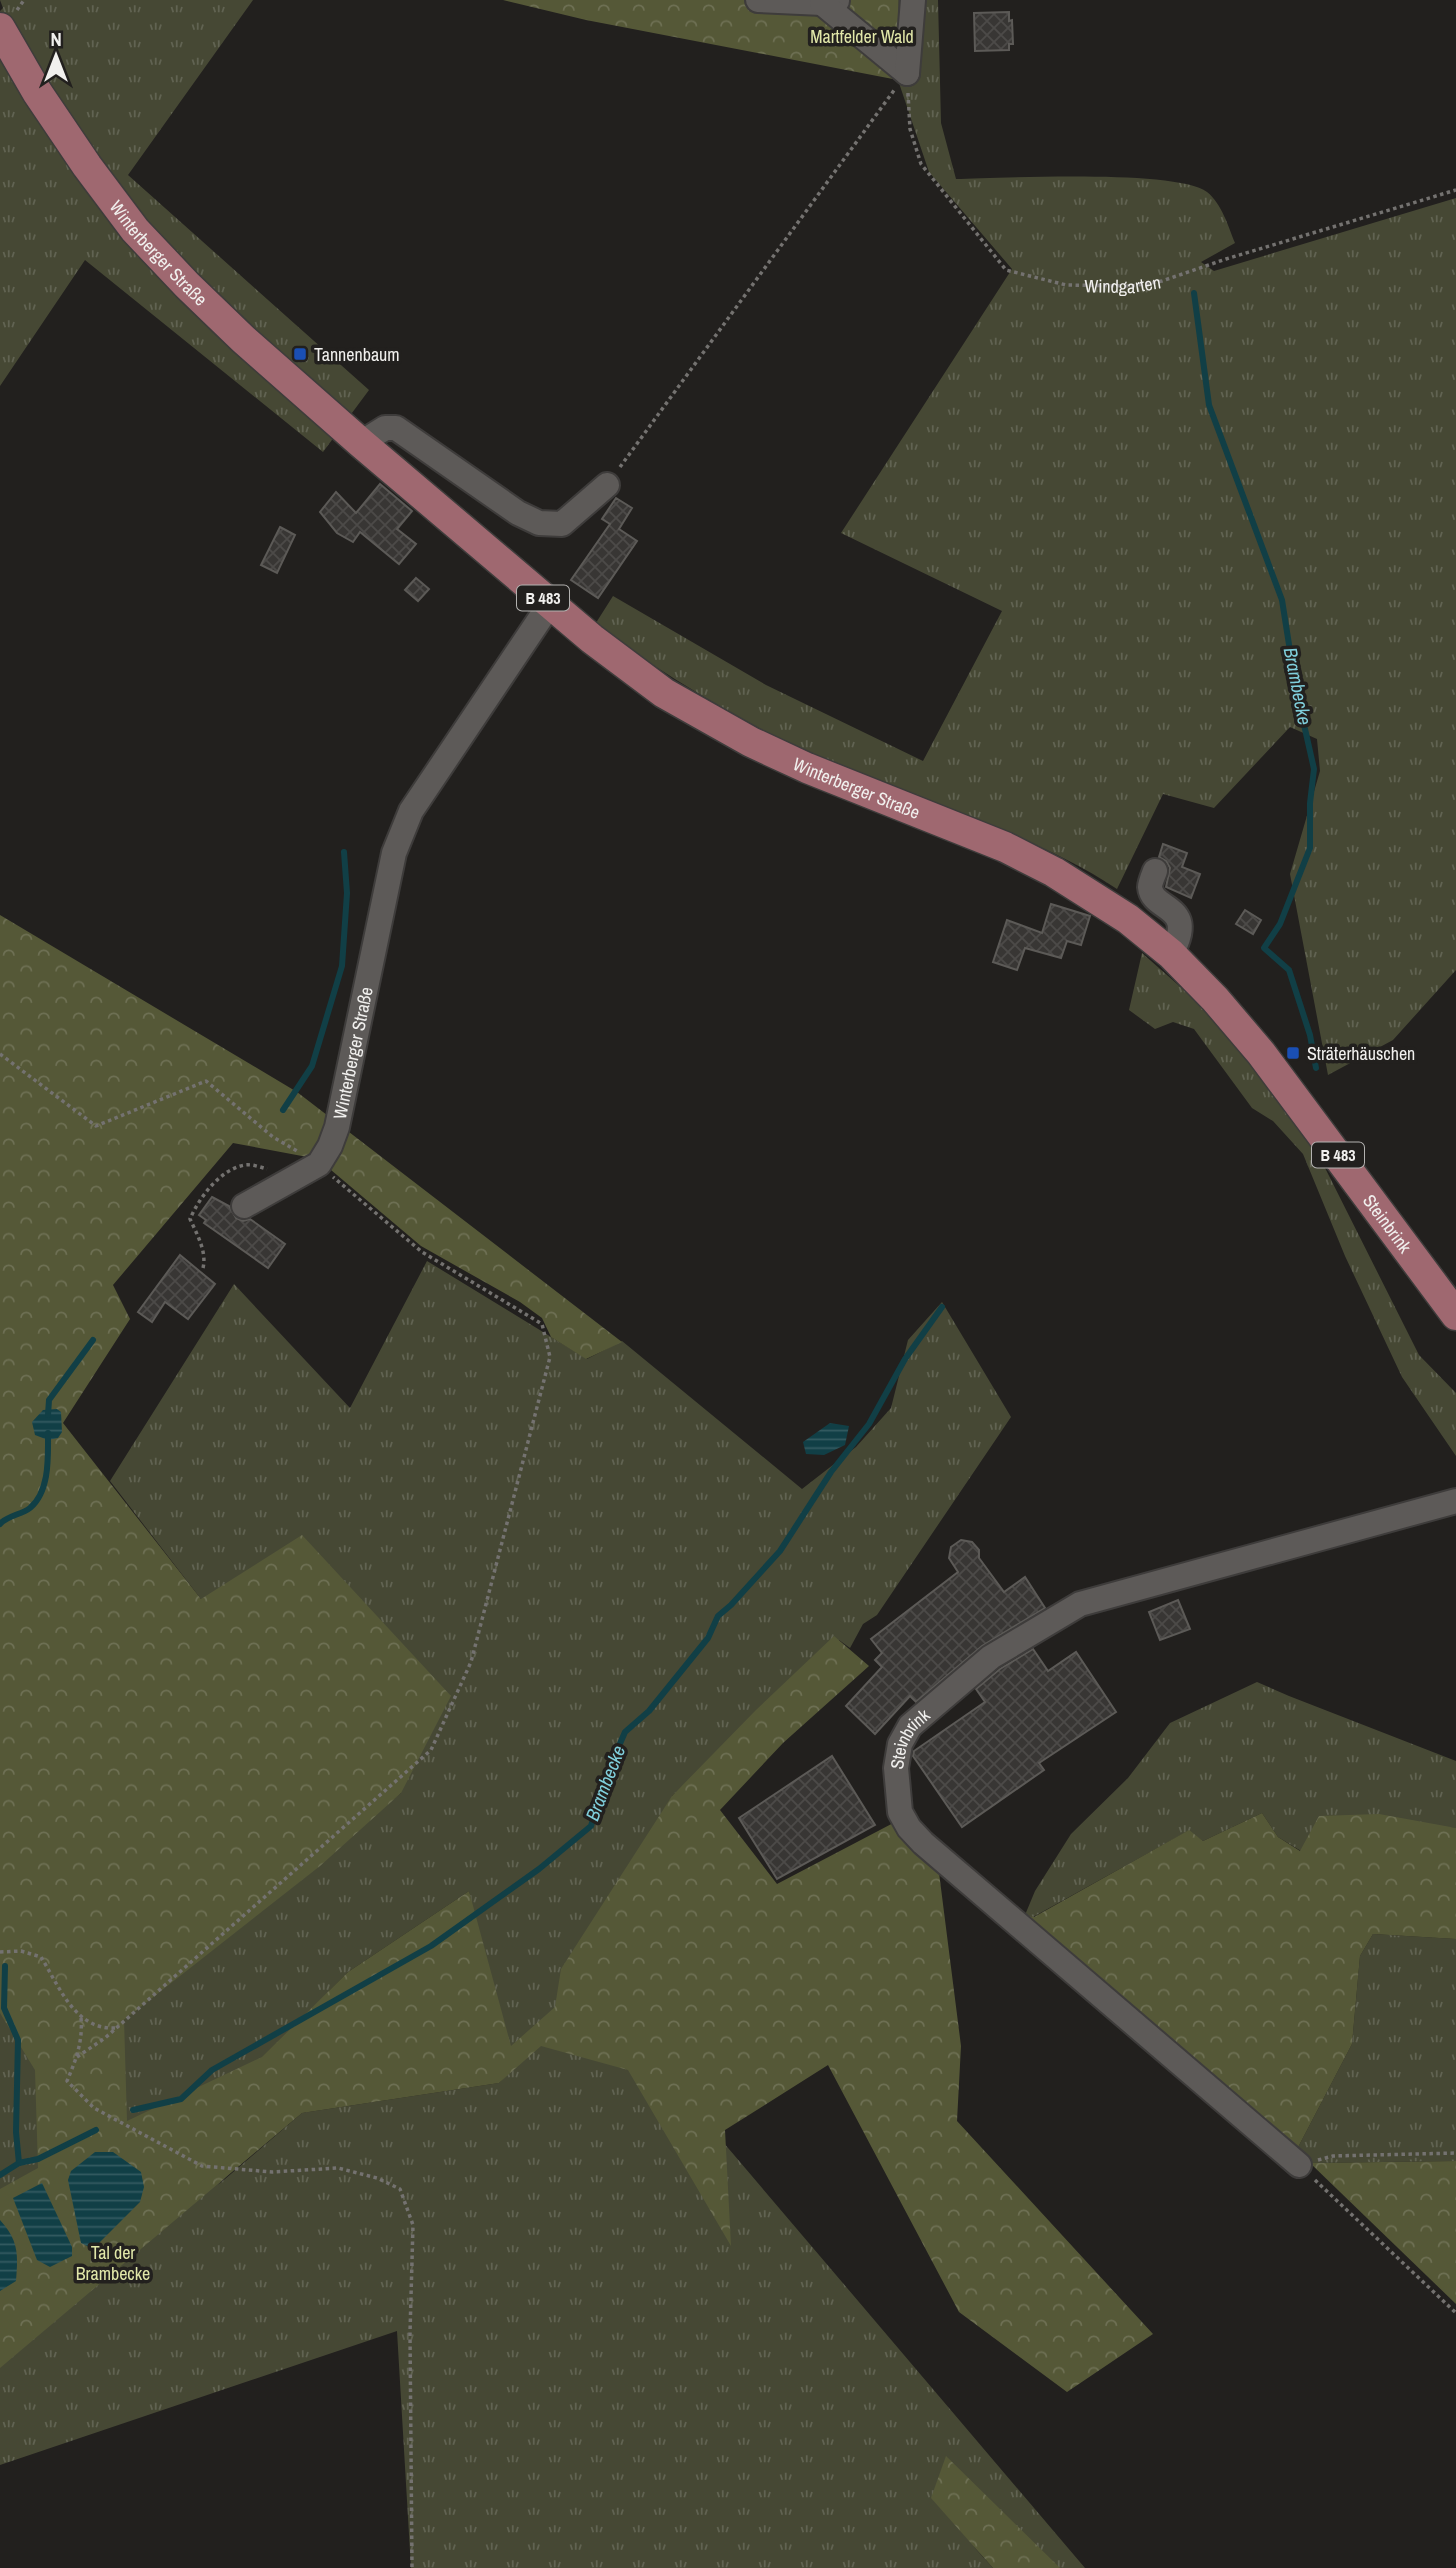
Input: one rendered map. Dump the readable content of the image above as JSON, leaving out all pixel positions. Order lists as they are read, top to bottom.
{
  "streets": {
    "main road": ["Winterberger Straße", "B 483", "Steinbrink"],
    "path": ["Windgarten"]
  },
  "crossings": [
    ["Winterberger Straße", "Steinbrink"]
  ],
  "water": ["Brambecke"],
  "parks": ["Martfelder Wald", "Tal der Brambecke"],
  "places": {
    "transit": ["Tannenbaum", "Sträterhäuschen"]
  },
  "north": "top"
}
